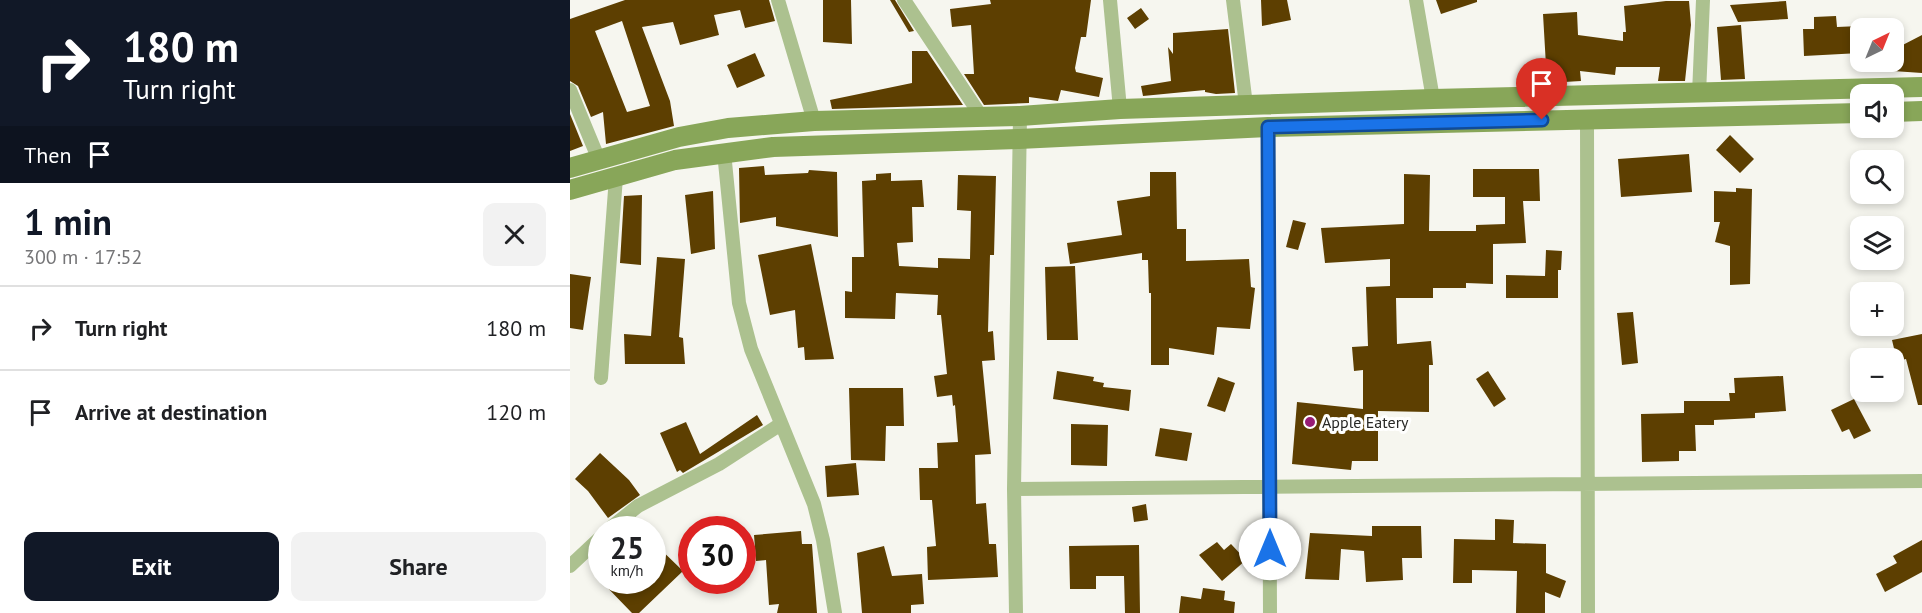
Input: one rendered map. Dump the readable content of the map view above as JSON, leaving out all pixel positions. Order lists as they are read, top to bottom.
{
  "places": ["Apple Eatery"],
  "north": "top right",
  "page": {
    "turn": ["180 m", "Turn right"],
    "map_buttons": ["+", "−"],
    "then": "Then",
    "heading": ["1 min", "300 m · 17:52"],
    "list": [
      {
        "name": "Turn right",
        "value": "180 m"
      },
      {
        "name": "Arrive at destination",
        "value": "120 m"
      }
    ],
    "speed": "25 km/h",
    "limit": "30",
    "buttons": ["Exit", "Share"]
  }
}
